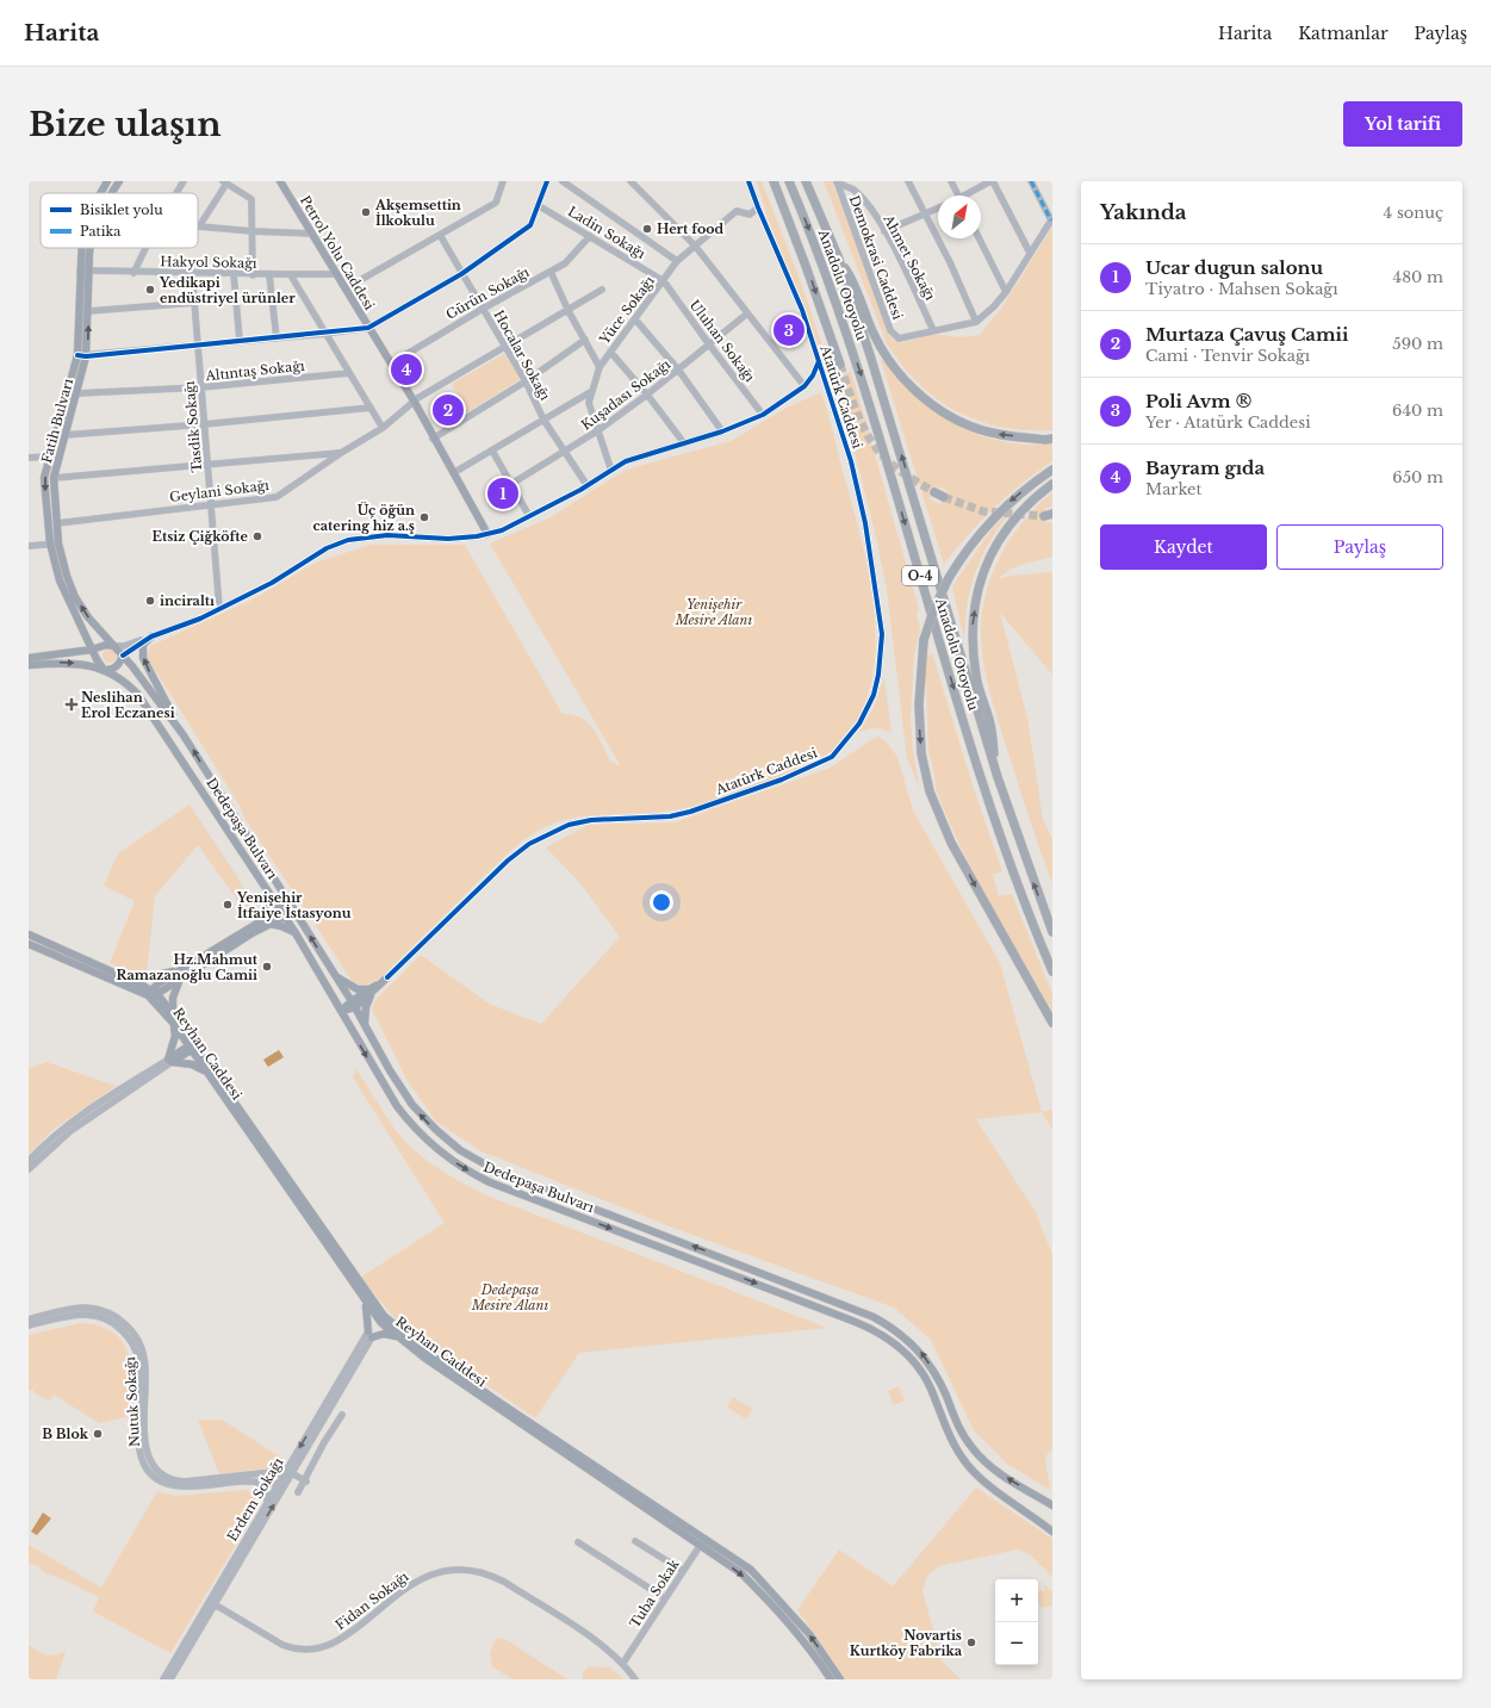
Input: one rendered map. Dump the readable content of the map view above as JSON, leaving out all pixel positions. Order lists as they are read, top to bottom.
{
  "streets": {
    "highway": ["Anadolu Otoyolu", "O-4"],
    "main road": [
      "Petrol Yolu Caddesi",
      "Fatih Bulvarı",
      "Dedepaşa Bulvarı",
      "Reyhan Caddesi"
    ],
    "street": [
      "Ladin Sokağı",
      "Demokrasi Caddesi",
      "Ahmet Sokağı",
      "Hakyol Sokağı",
      "Gürün Sokağı",
      "Yüce Sokağı",
      "Uluhan Sokağı",
      "Hocalar Sokağı",
      "Altıntaş Sokağı",
      "Kuşadası Sokağı",
      "Atatürk Caddesi",
      "Tasdik Sokağı",
      "Geylani Sokağı",
      "Nutuk Sokağı",
      "Erdem Sokağı",
      "Tuba Sokak",
      "Fidan Sokağı"
    ]
  },
  "crossings": [
    ["Ladin Sokağı", "Gürün Sokağı"],
    ["Ladin Sokağı", "Yüce Sokağı"],
    ["Ladin Sokağı", "Uluhan Sokağı"],
    ["Petrol Yolu Caddesi", "Hakyol Sokağı"],
    ["Petrol Yolu Caddesi", "Gürün Sokağı"],
    ["Petrol Yolu Caddesi", "Geylani Sokağı"],
    ["Demokrasi Caddesi", "Ahmet Sokağı"],
    ["Hakyol Sokağı", "Fatih Bulvarı"],
    ["Hakyol Sokağı", "Tasdik Sokağı"],
    ["Gürün Sokağı", "Hocalar Sokağı"],
    ["Yüce Sokağı", "Uluhan Sokağı"],
    ["Yüce Sokağı", "Kuşadası Sokağı"],
    ["Yüce Sokağı", "Atatürk Caddesi"],
    ["Uluhan Sokağı", "Kuşadası Sokağı"],
    ["Hocalar Sokağı", "Kuşadası Sokağı"],
    ["Hocalar Sokağı", "Geylani Sokağı"],
    ["Altıntaş Sokağı", "Fatih Bulvarı"],
    ["Altıntaş Sokağı", "Tasdik Sokağı"],
    ["Fatih Bulvarı", "Geylani Sokağı"],
    ["Fatih Bulvarı", "Dedepaşa Bulvarı"],
    ["Tasdik Sokağı", "Geylani Sokağı"],
    ["Reyhan Caddesi", "Tuba Sokak"],
    ["Nutuk Sokağı", "Erdem Sokağı"],
    ["Erdem Sokağı", "Fidan Sokağı"],
    ["Tuba Sokak", "Fidan Sokağı"]
  ],
  "parks": ["Yenişehir Mesire Alanı", "Dedepaşa Mesire Alanı"],
  "places": {
    "other": [
      "Akşemsettin İlkokulu",
      "Hert food",
      "Yedikapi endüstriyel ürünler",
      "Üç öğün catering hiz a.ş",
      "Etsiz Çiğköfte",
      "inciraltı",
      "Yenişehir İtfaiye İstasyonu",
      "Hz.Mahmut Ramazanoğlu Camii",
      "B Blok",
      "Novartis Kurtköy Fabrika"
    ],
    "health": ["Neslihan Erol Eczanesi"]
  },
  "legend": ["Bisiklet yolu", "Patika"],
  "north": "top right",
  "page": {
    "header": "Harita",
    "nav": ["Harita", "Katmanlar", "Paylaş"],
    "buttons": [
      "Yol tarifi",
      ["Kaydet", "Paylaş"]
    ],
    "title": "Bize ulaşın",
    "heading": ["Yakında", "4 sonuç"],
    "list": [
      {
        "mark": "1",
        "name": "Ucar dugun salonu",
        "note": "Tiyatro · Mahsen Sokağı",
        "value": "480 m"
      },
      {
        "mark": "2",
        "name": "Murtaza Çavuş Camii",
        "note": "Cami · Tenvir Sokağı",
        "value": "590 m"
      },
      {
        "mark": "3",
        "name": "Poli Avm ®",
        "note": "Yer · Atatürk Caddesi",
        "value": "640 m"
      },
      {
        "mark": "4",
        "name": "Bayram gıda",
        "note": "Market",
        "value": "650 m"
      }
    ],
    "pins": [
      "3",
      "4",
      "2",
      "1"
    ],
    "map_buttons": ["+", "−"]
  }
}
